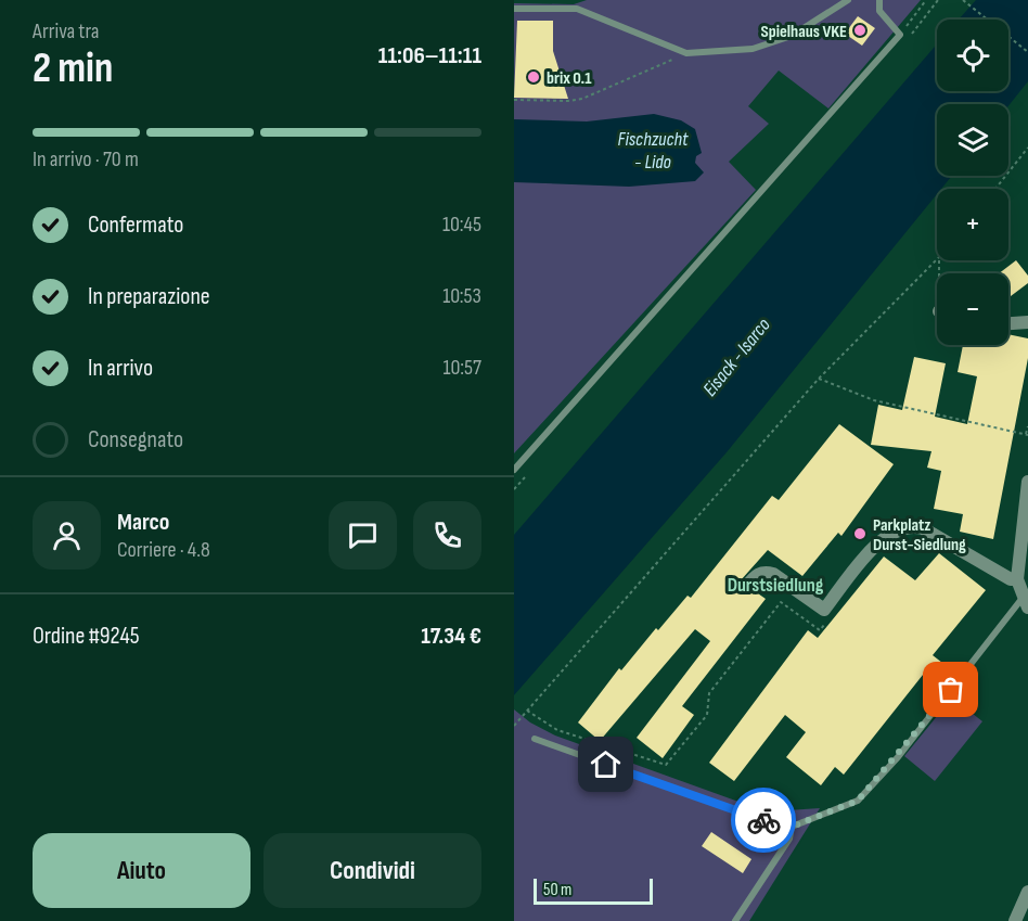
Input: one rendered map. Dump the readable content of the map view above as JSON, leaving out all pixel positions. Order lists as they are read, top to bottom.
{
  "districts": ["Durstsiedlung"],
  "water": ["Fischzucht - Lido", "Eisack - Isarco"],
  "places": ["Spielhaus VKE", "brix 0.1", "Parkplatz Durst-Siedlung"],
  "scale_bar": "50 m",
  "page": {
    "heading": ["2 min", "Arriva tra", "11:06–11:11"],
    "panel": [
      "Marco",
      "Corriere · 4.8",
      "Ordine #9245",
      "17.34 €"
    ],
    "map_buttons": ["+", "−"],
    "bar": "In arrivo · 70 m",
    "list": [
      ["Confermato", "10:45"],
      ["In preparazione", "10:53"],
      ["In arrivo", "10:57"],
      "Consegnato"
    ],
    "buttons": ["Aiuto", "Condividi"],
    "scale": "50 m"
  }
}
